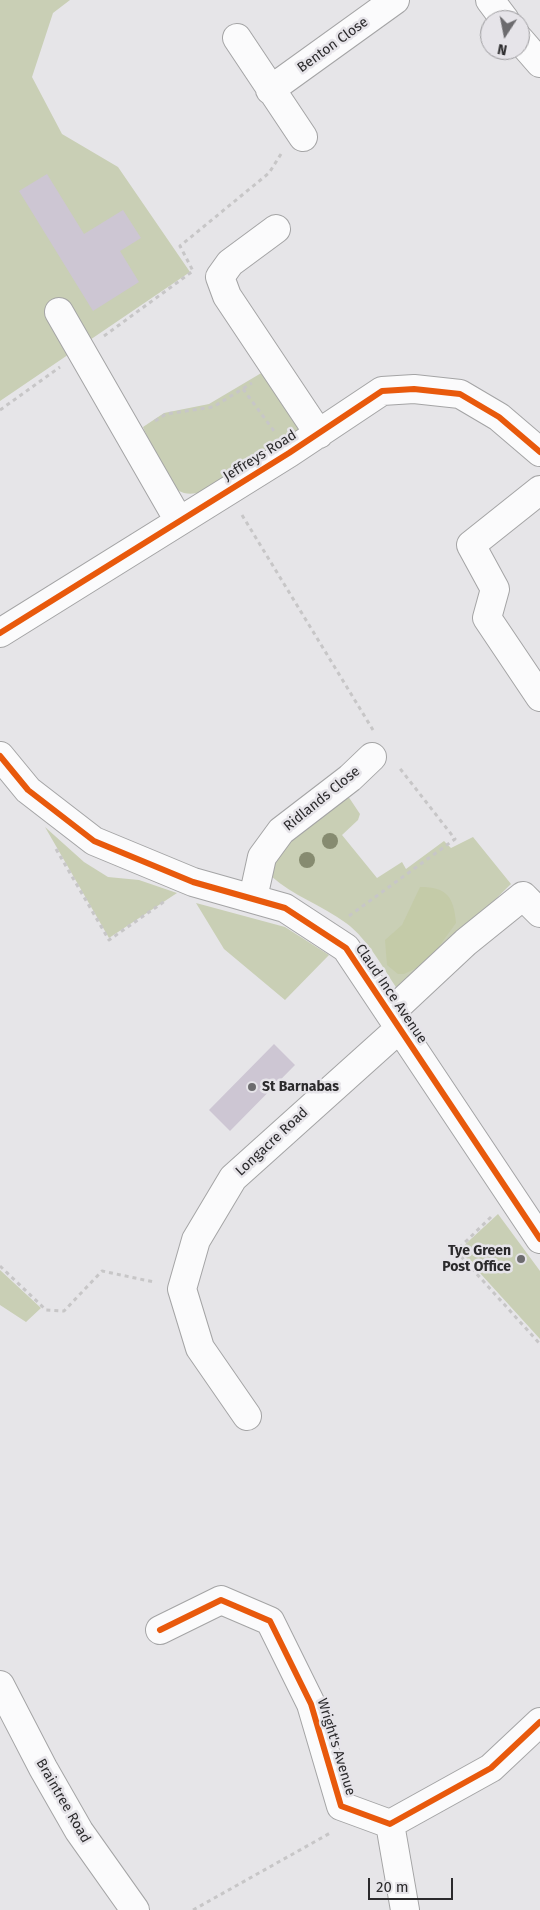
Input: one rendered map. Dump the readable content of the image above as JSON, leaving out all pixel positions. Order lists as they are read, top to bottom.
{
  "streets": {
    "street": [
      "Benton Close",
      "Jeffreys Road",
      "Ridlands Close",
      "Claud Ince Avenue",
      "Longacre Road",
      "Wright's Avenue",
      "Braintree Road"
    ]
  },
  "crossings": [
    ["Ridlands Close", "Claud Ince Avenue"],
    ["Claud Ince Avenue", "Longacre Road"]
  ],
  "places": ["St Barnabas", "Tye Green Post Office"],
  "scale_bar": "20 m",
  "north": "bottom"
}
